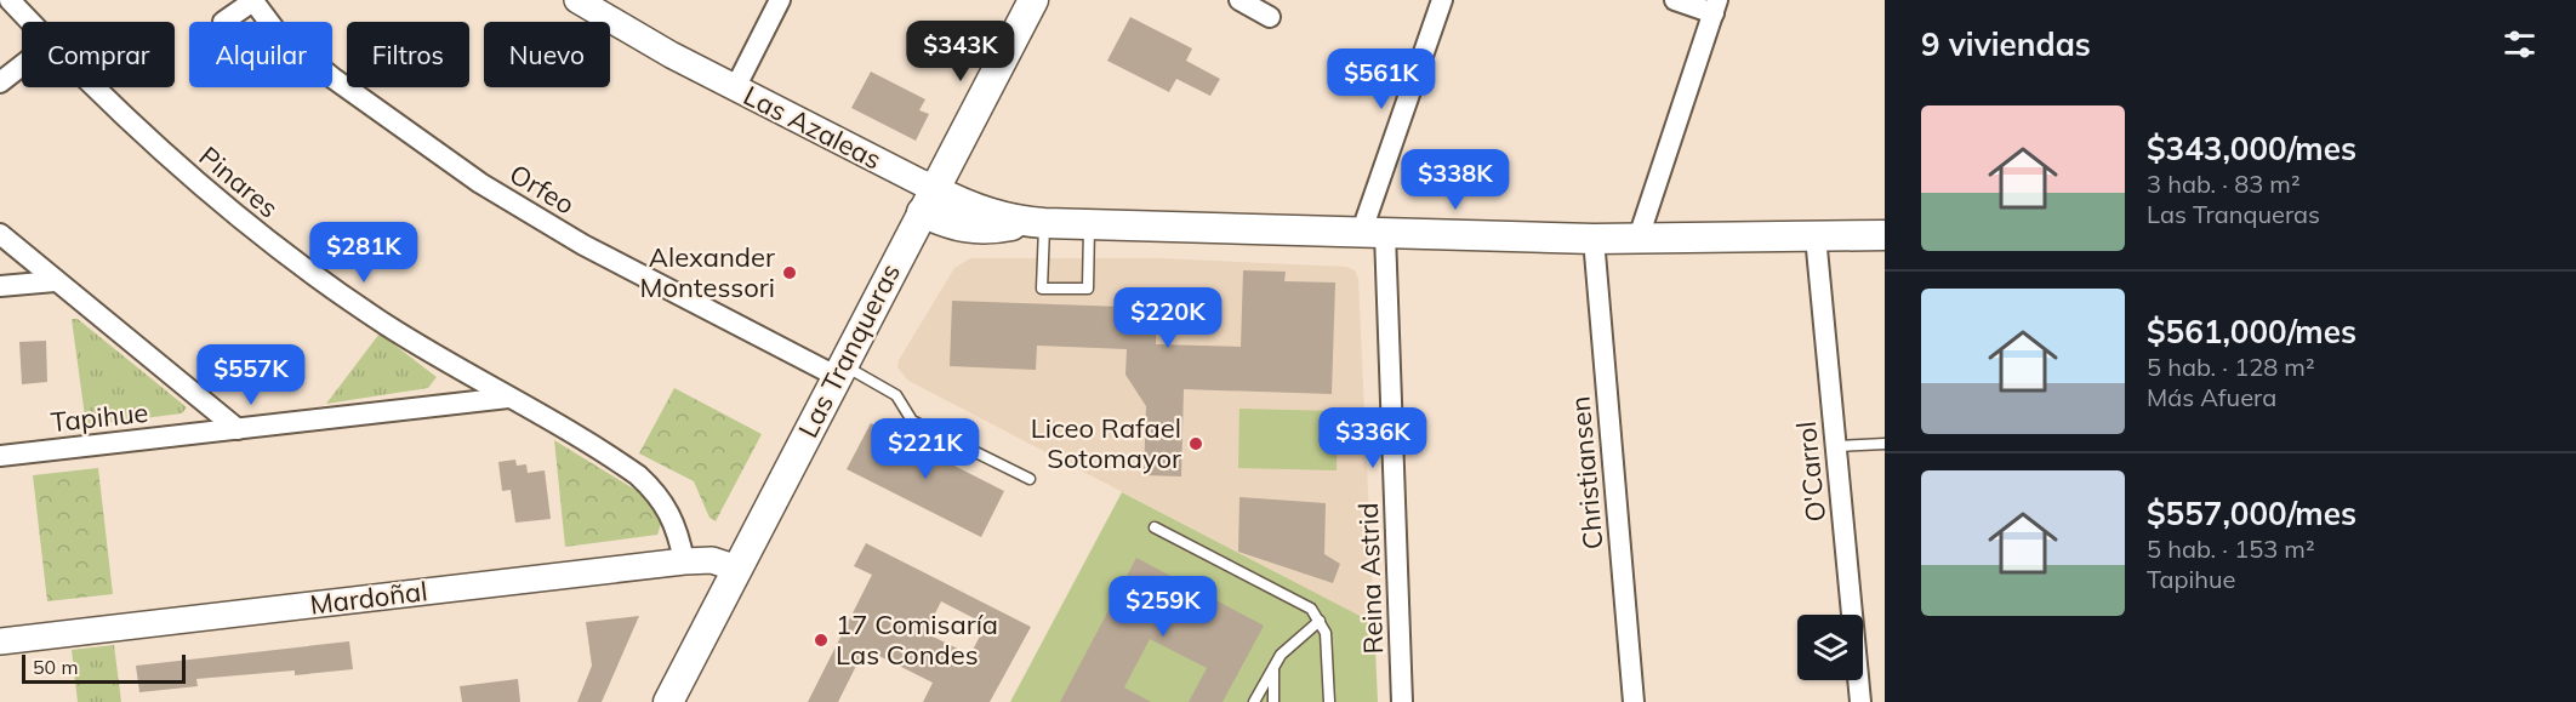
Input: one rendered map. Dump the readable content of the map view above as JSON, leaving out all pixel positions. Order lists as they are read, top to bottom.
{
  "streets": {
    "main road": ["Las Tranqueras"],
    "street": [
      "Las Azaleas",
      "Pinares",
      "Orfeo",
      "Tapihue",
      "O'Carrol",
      "Christiansen",
      "Reina Astrid",
      "Mardoñal"
    ]
  },
  "crossings": [
    ["Las Azaleas", "Las Tranqueras"],
    ["Pinares", "Tapihue"],
    ["Pinares", "Mardoñal"],
    ["Orfeo", "Las Tranqueras"],
    ["Las Tranqueras", "Mardoñal"]
  ],
  "places": ["Alexander Montessori", "Liceo Rafael Sotomayor", "17 Comisaría Las Condes"],
  "scale_bar": "50 m",
  "page": {
    "heading": "9 viviendas",
    "price": [
      "$343K",
      "$561K",
      "$338K",
      "$281K",
      "$220K",
      "$557K",
      "$336K",
      "$221K",
      "$259K"
    ],
    "chip": [
      "Comprar",
      "Alquilar",
      "Filtros",
      "Nuevo"
    ],
    "list": [
      {
        "name": "$343,000/mes",
        "note": "3 hab. · 83 m² · Las Tranqueras"
      },
      {
        "name": "$561,000/mes",
        "note": "5 hab. · 128 m² · Más Afuera"
      },
      {
        "name": "$557,000/mes",
        "note": "5 hab. · 153 m² · Tapihue"
      }
    ],
    "scale": "50 m"
  }
}
